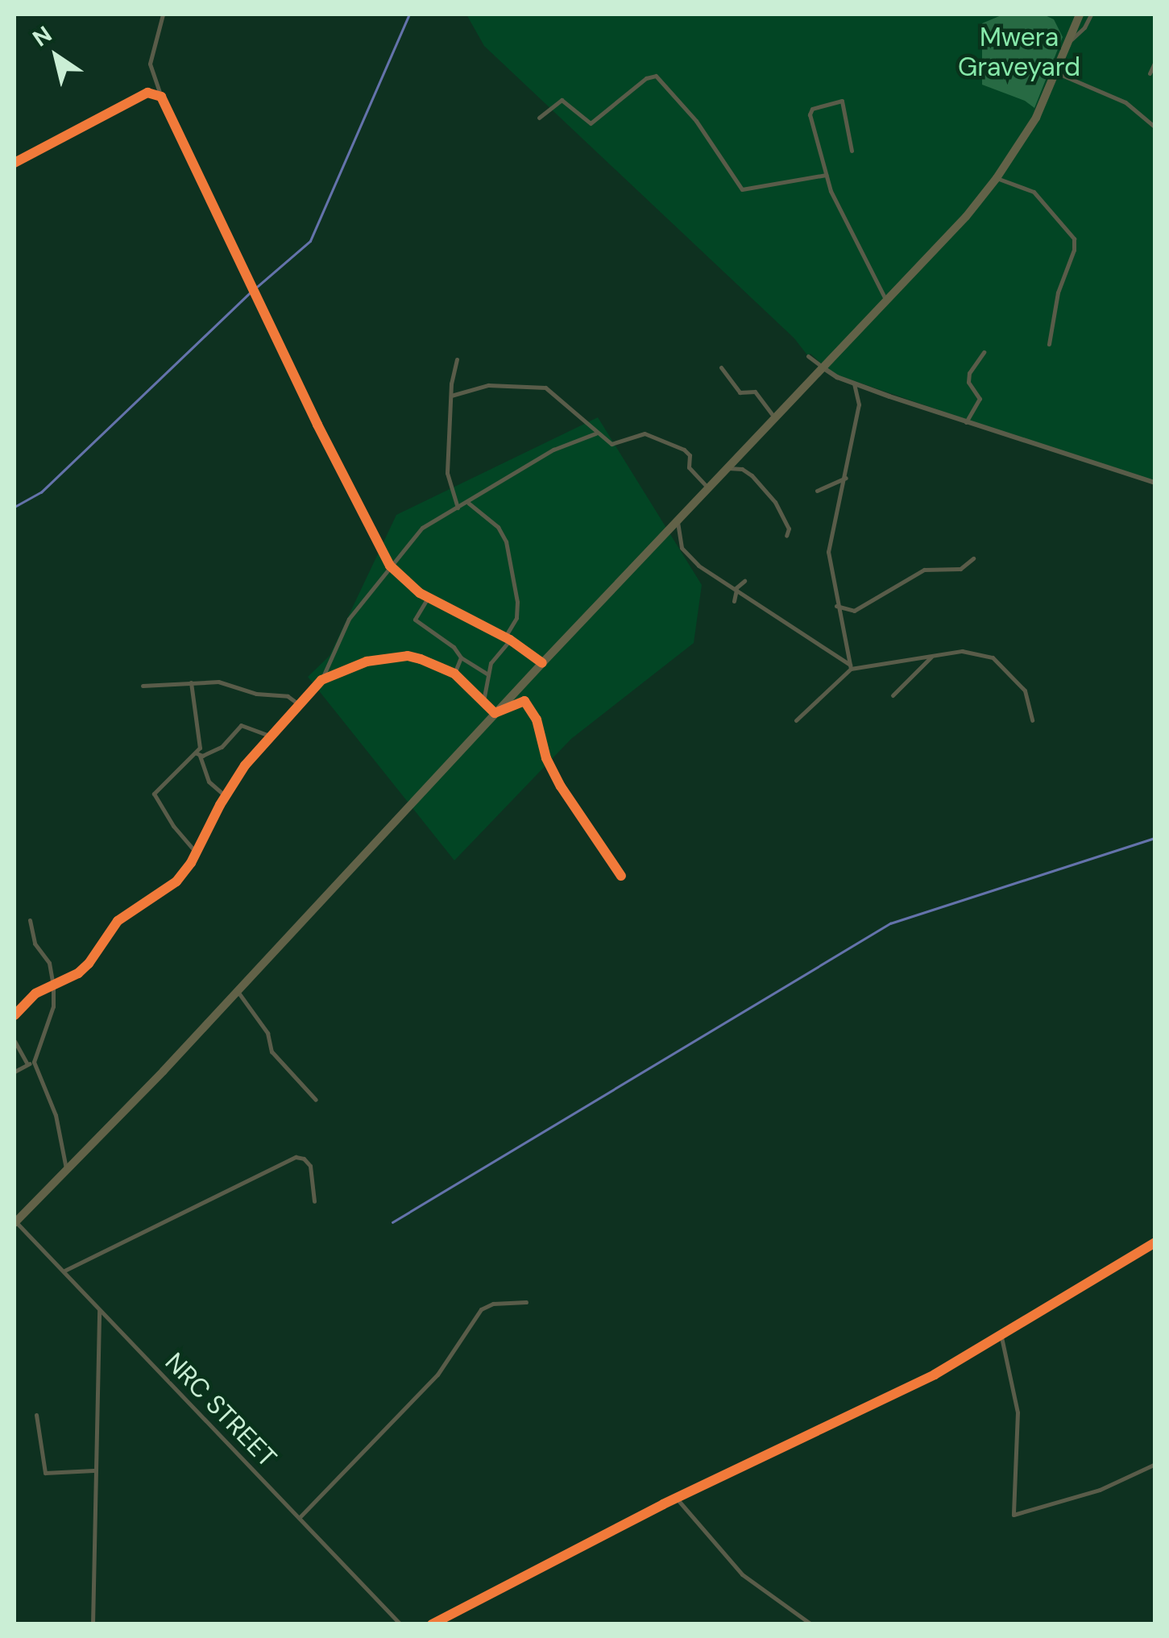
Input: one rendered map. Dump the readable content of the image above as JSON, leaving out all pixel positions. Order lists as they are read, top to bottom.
{
  "streets": {
    "street": ["NRC STREET"]
  },
  "parks": ["Mwera Graveyard"],
  "north": "top left"
}
